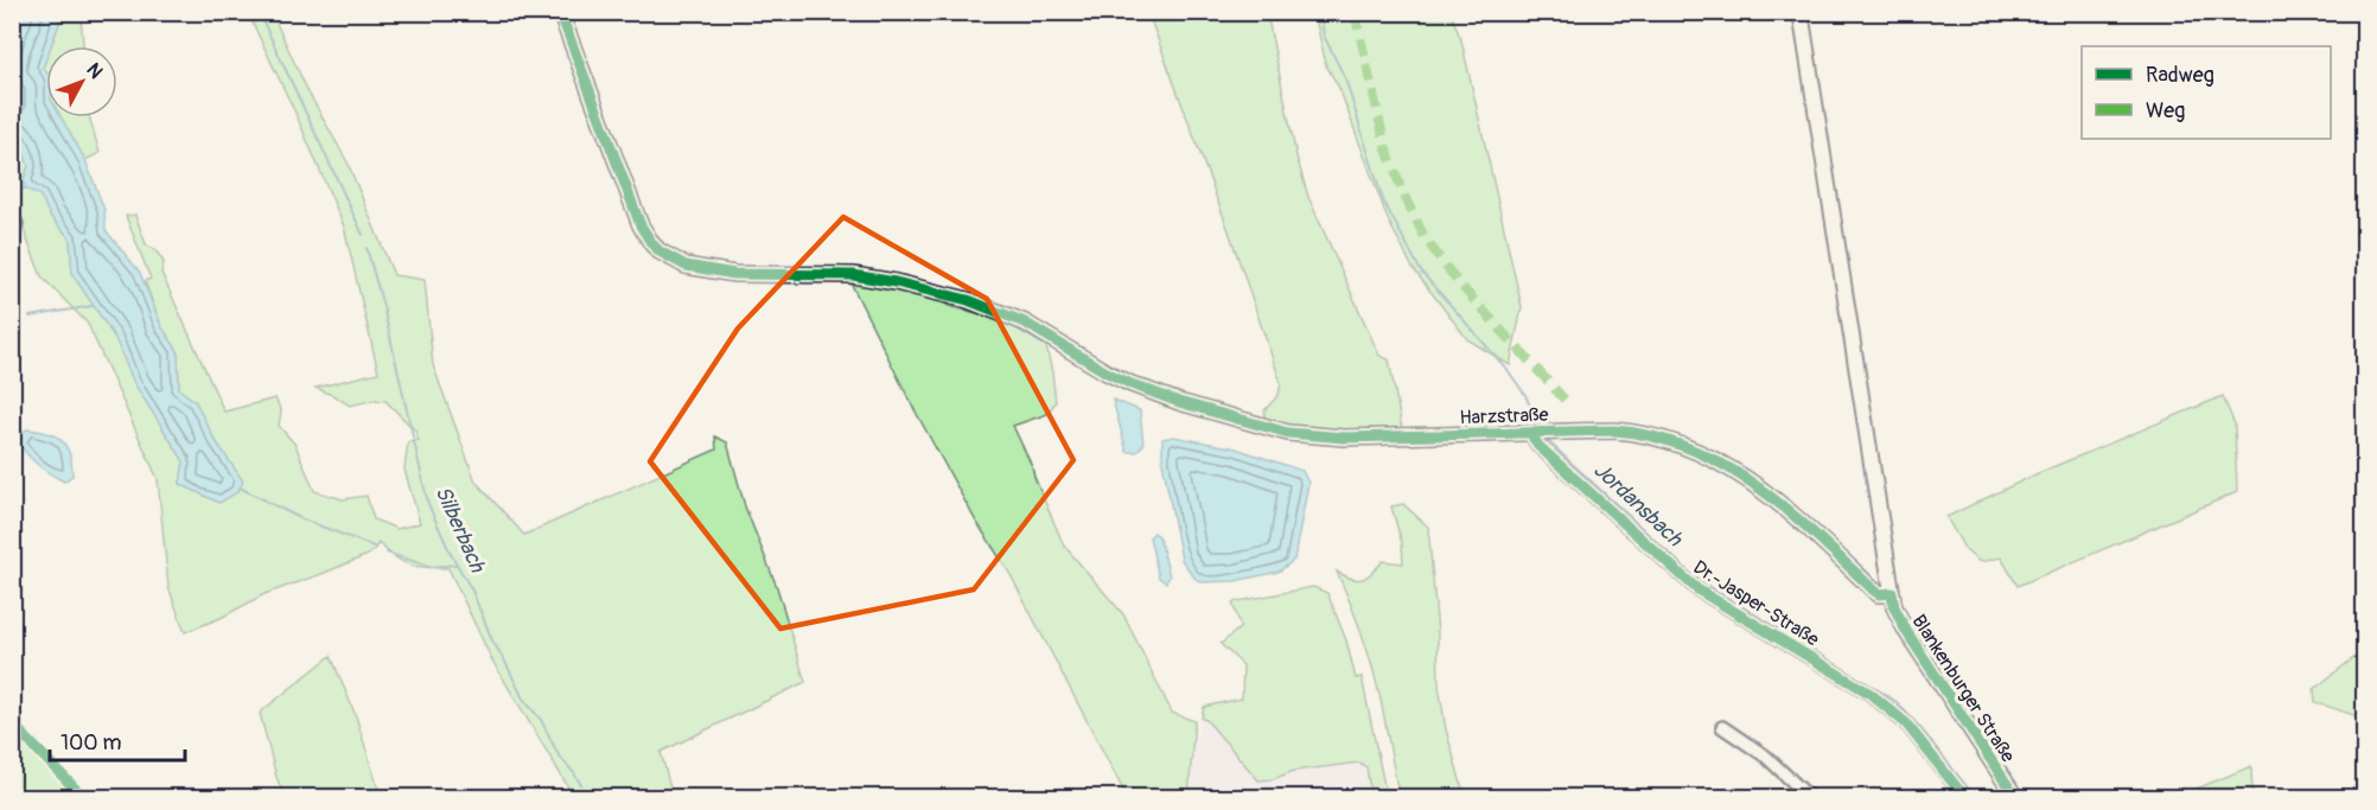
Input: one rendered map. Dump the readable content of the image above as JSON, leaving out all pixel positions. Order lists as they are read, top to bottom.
{
  "streets": {
    "street": ["Harzstraße", "Dr.-Jasper-Straße", "Blankenburger Straße"]
  },
  "crossings": [
    ["Harzstraße", "Dr.-Jasper-Straße"],
    ["Harzstraße", "Blankenburger Straße"]
  ],
  "water": ["Jordansbach", "Silberbach"],
  "legend": ["Radweg", "Weg"],
  "scale_bar": "100 m",
  "north": "top right"
}
